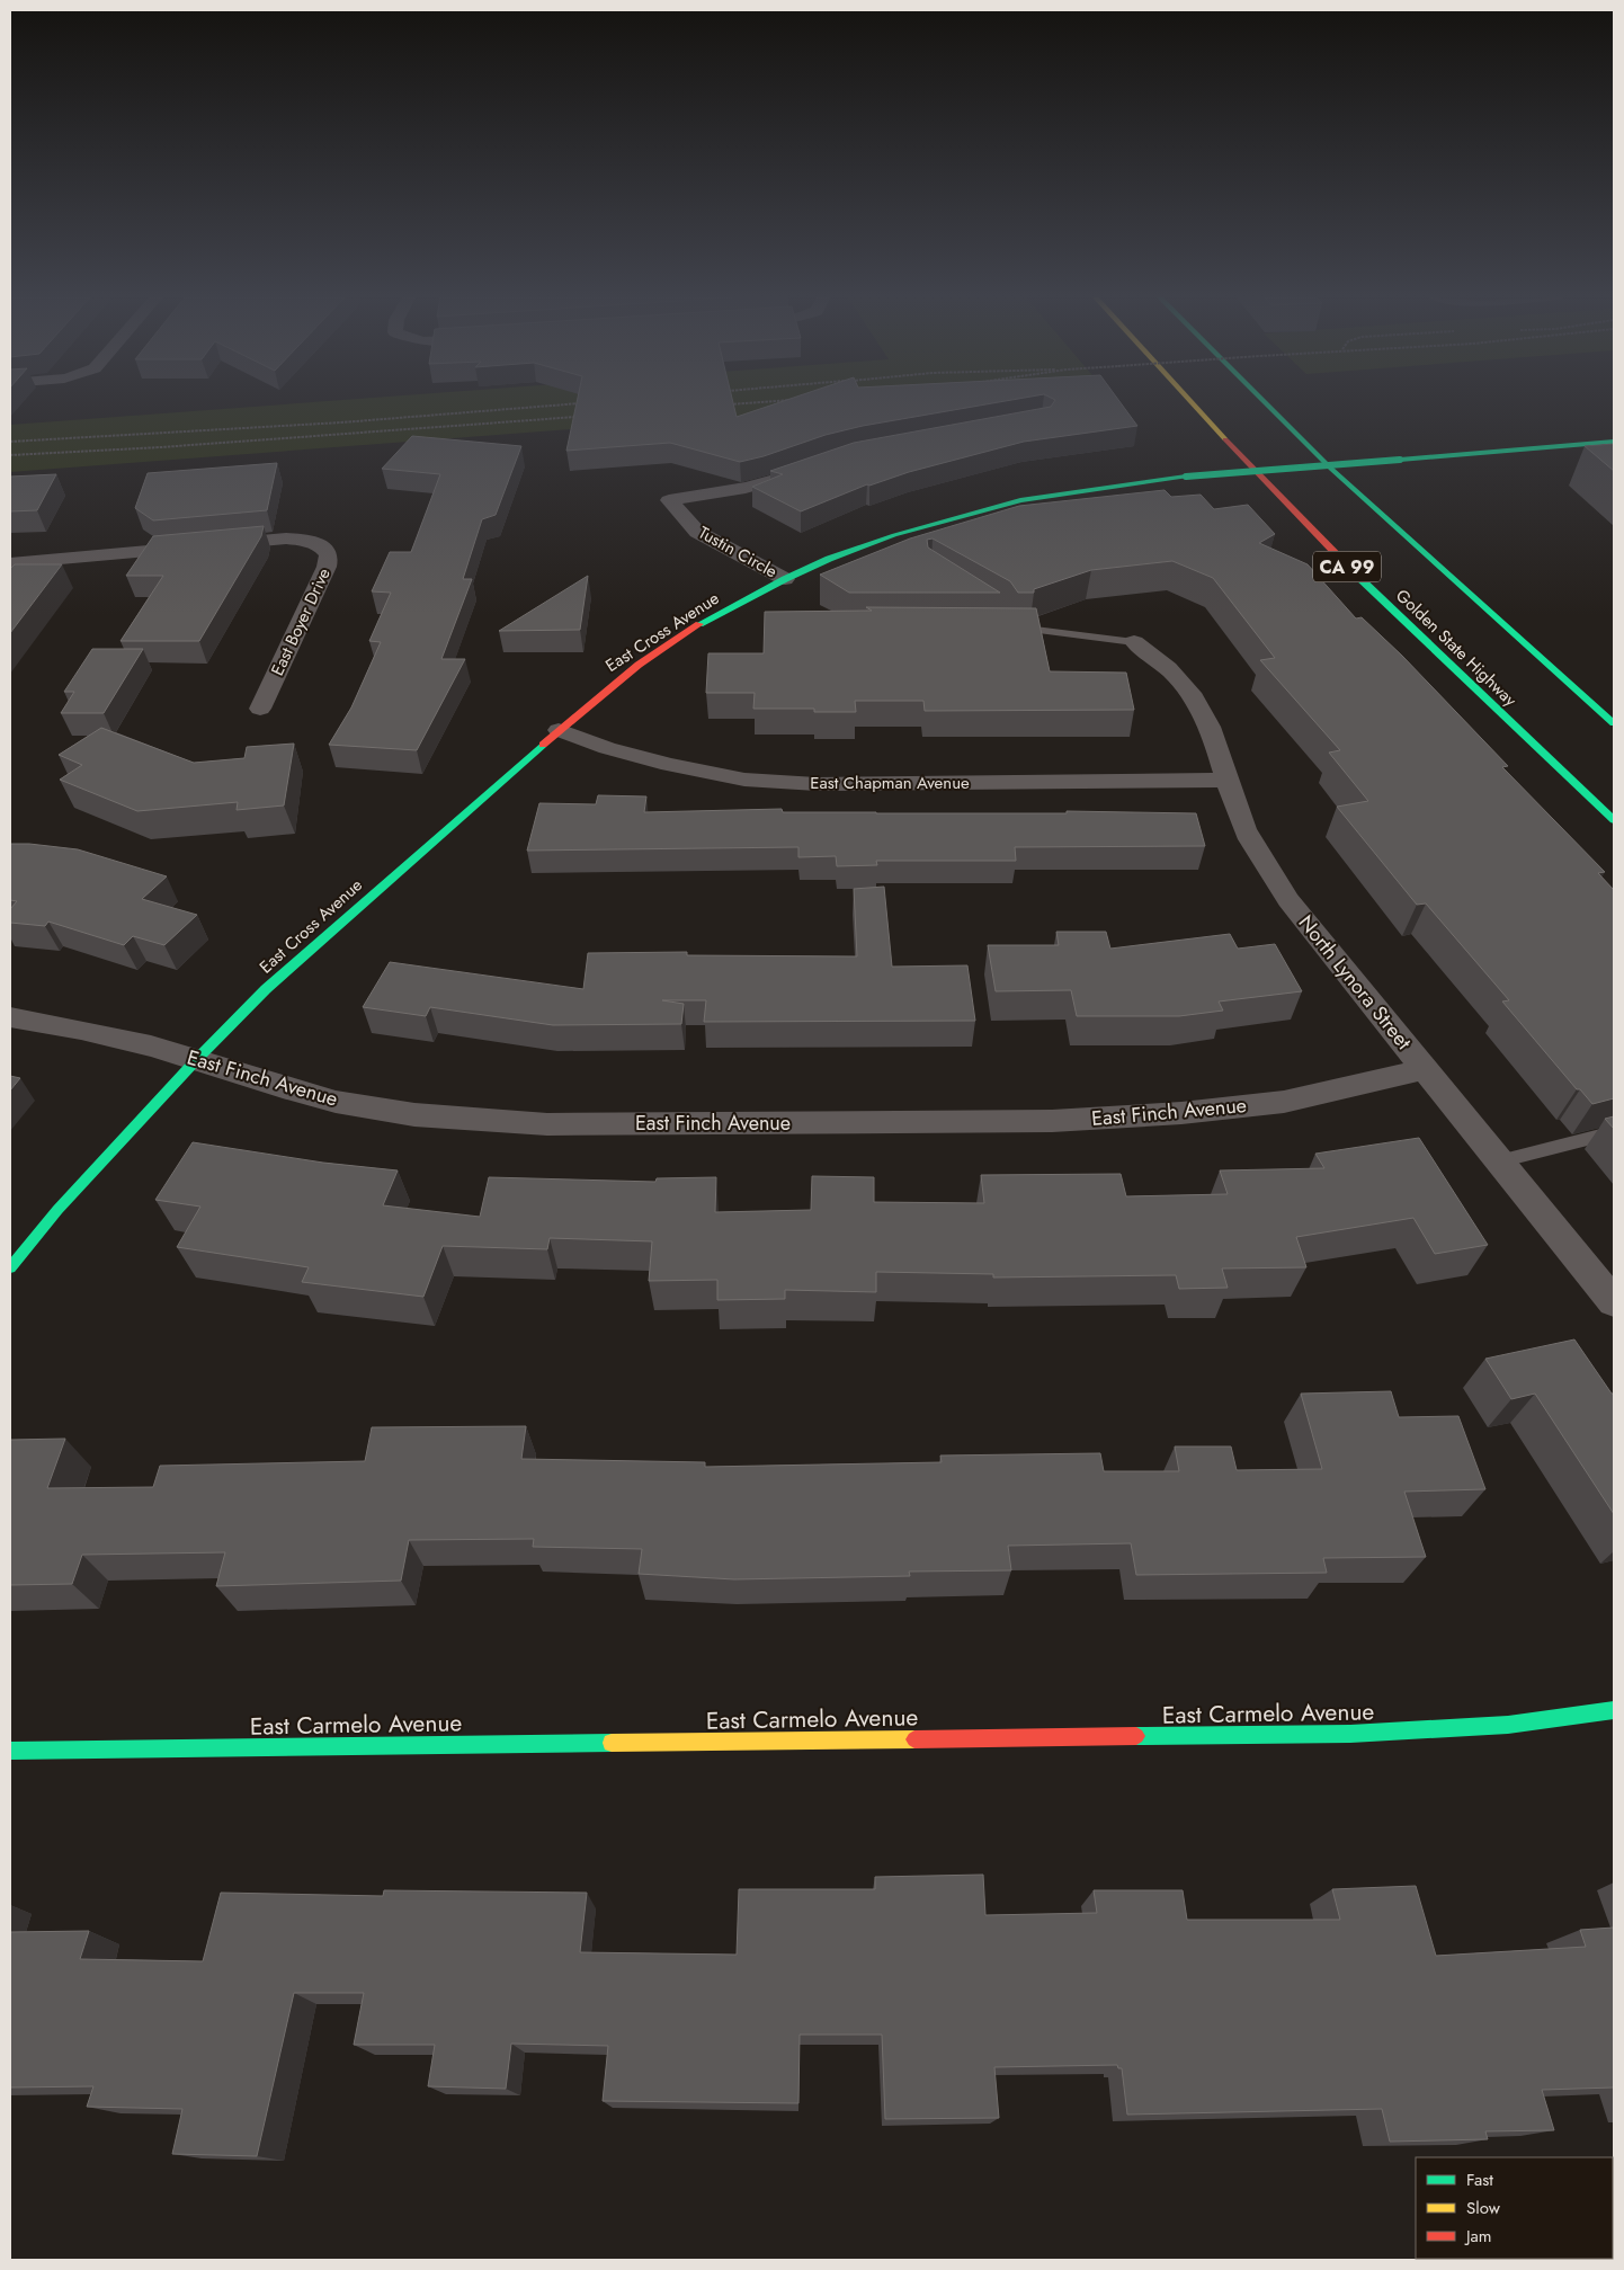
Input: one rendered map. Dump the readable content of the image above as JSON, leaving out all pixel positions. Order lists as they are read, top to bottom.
{
  "streets": {
    "main road": [
      "CA 99",
      "East Cross Avenue",
      "Golden State Highway",
      "East Carmelo Avenue"
    ],
    "street": [
      "Tustin Circle",
      "East Boyer Drive",
      "East Chapman Avenue",
      "North Lynora Street",
      "East Finch Avenue"
    ]
  },
  "crossings": [
    ["Tustin Circle", "East Cross Avenue"],
    ["East Cross Avenue", "East Chapman Avenue"],
    ["East Cross Avenue", "East Finch Avenue"],
    ["East Chapman Avenue", "North Lynora Street"],
    ["North Lynora Street", "East Finch Avenue"]
  ],
  "legend": ["Fast", "Slow", "Jam"]
}
